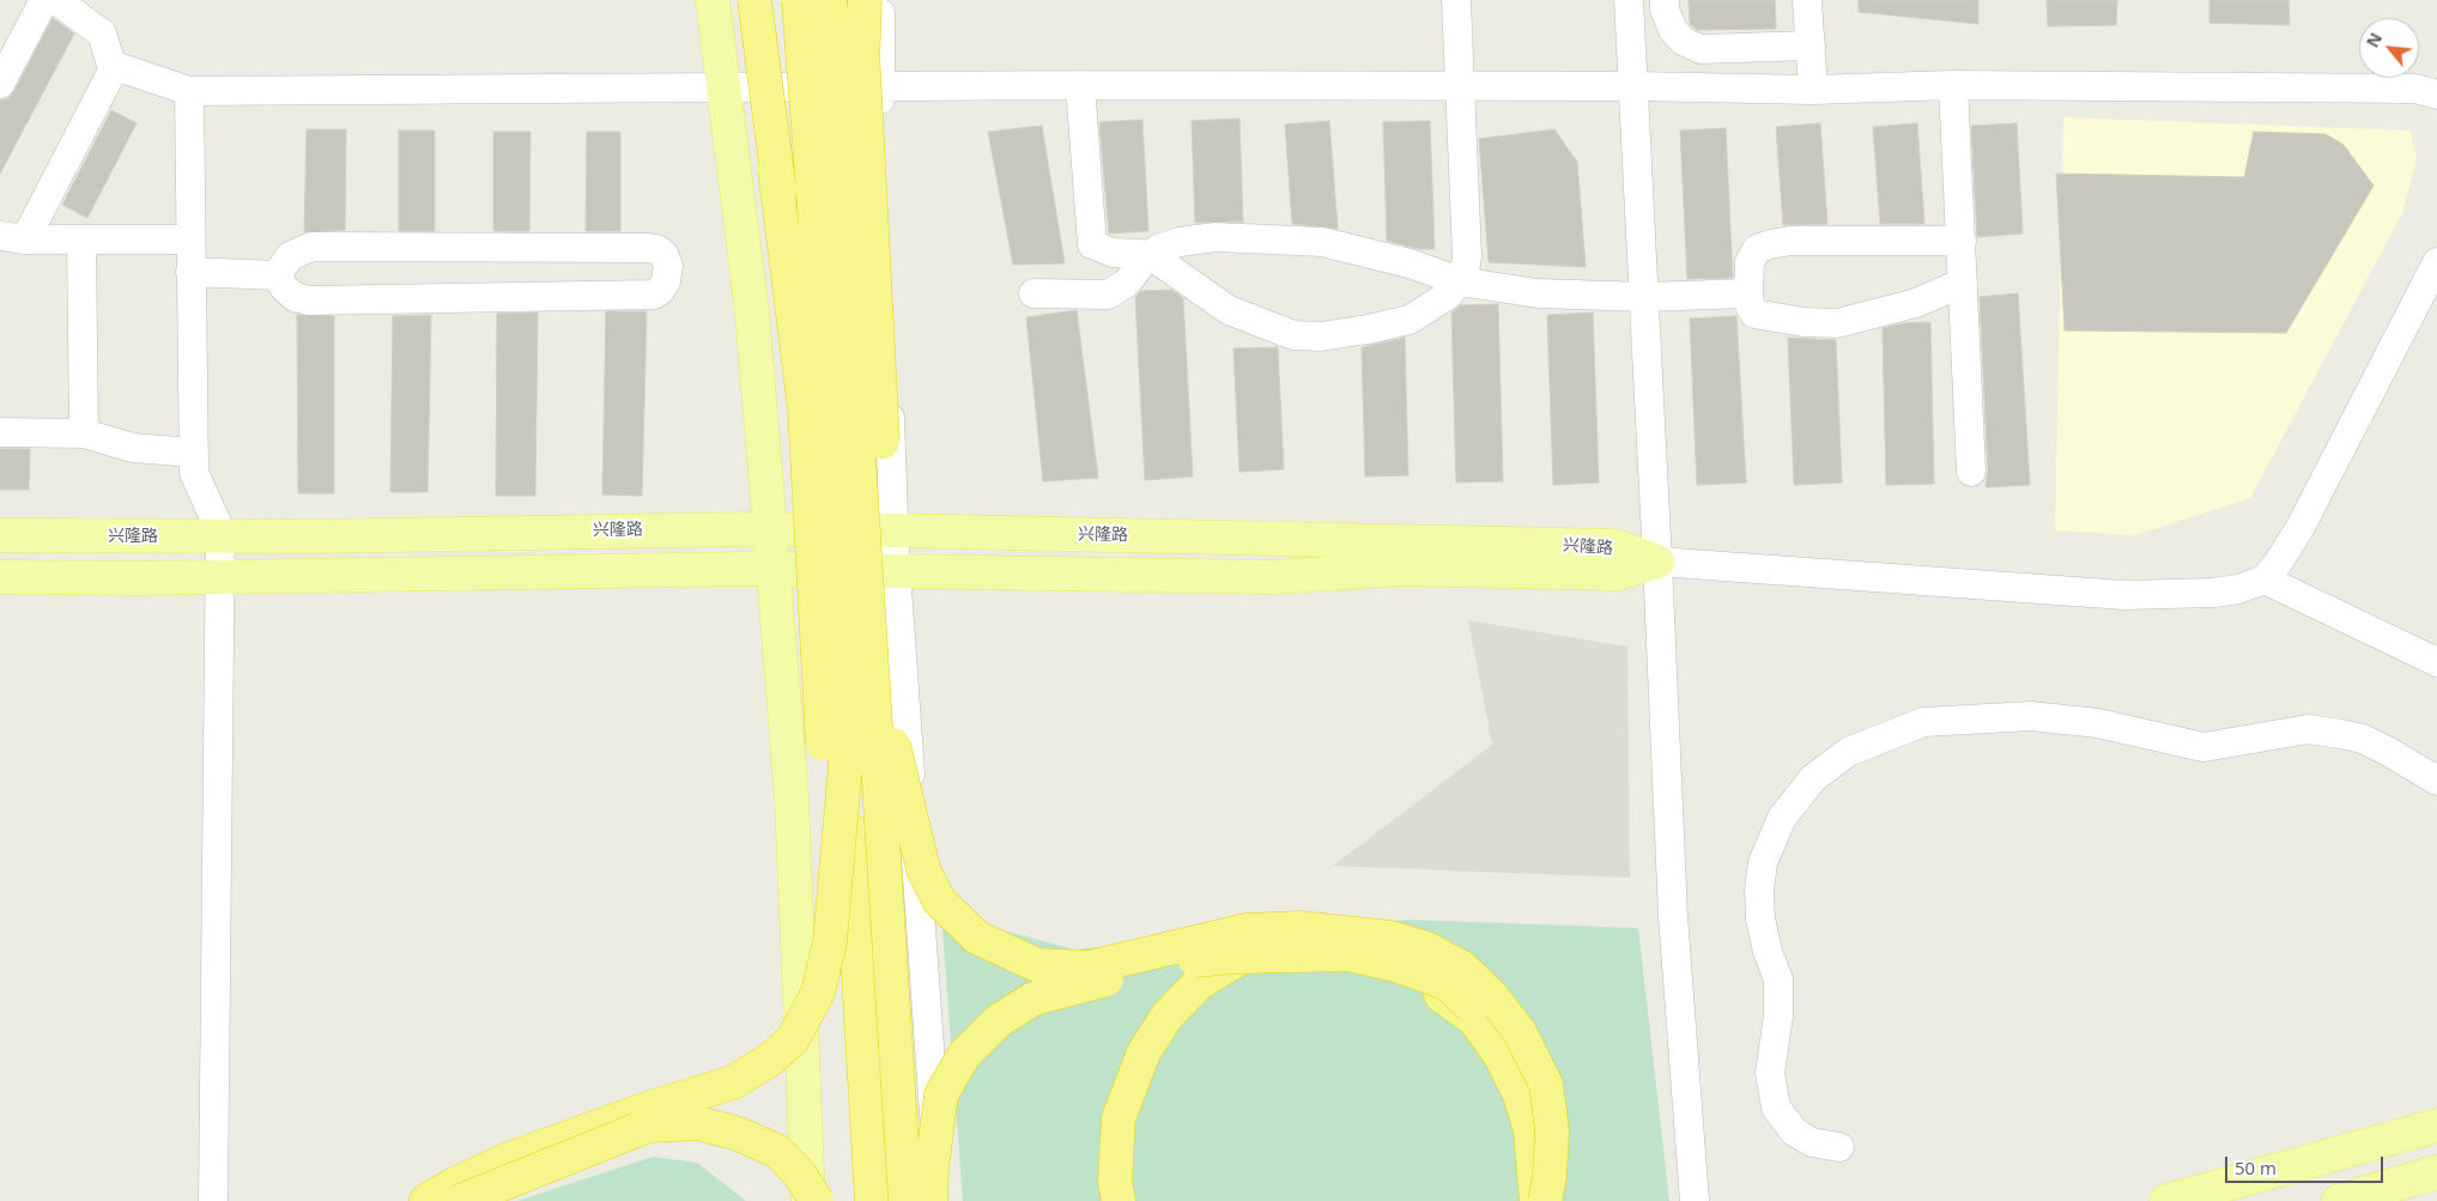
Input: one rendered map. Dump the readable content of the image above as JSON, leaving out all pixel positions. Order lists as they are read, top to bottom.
{
  "streets": {
    "main road": ["兴隆路"]
  },
  "scale_bar": "50 m",
  "north": "top left"
}
